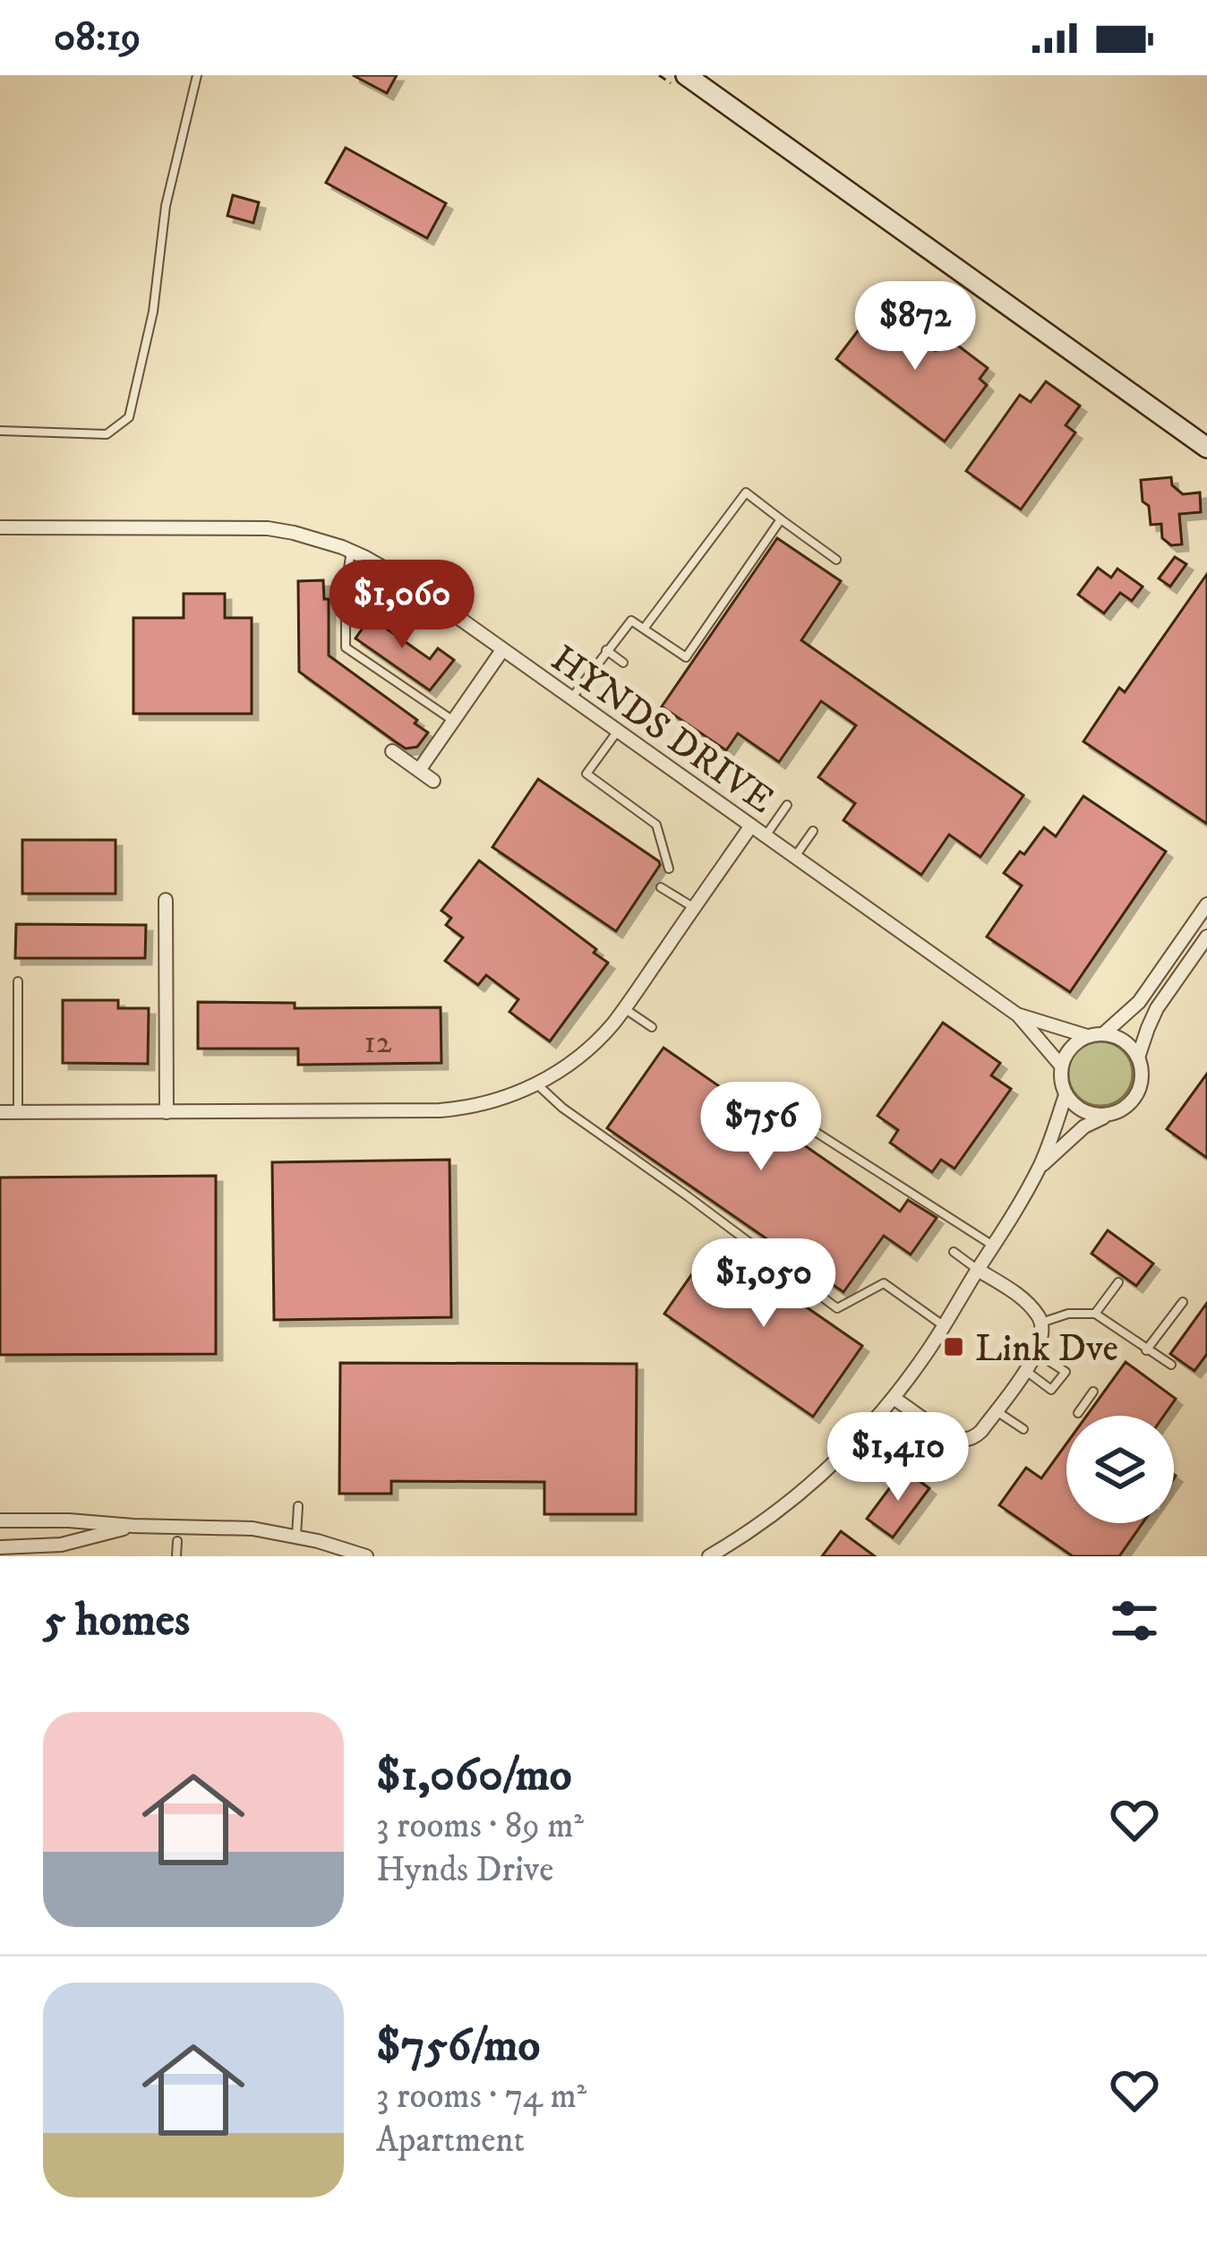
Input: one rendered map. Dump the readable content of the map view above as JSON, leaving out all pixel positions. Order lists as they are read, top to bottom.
{
  "streets": {
    "street": ["HYNDS DRIVE"]
  },
  "places": {
    "transit": ["Link Dve"]
  },
  "house_numbers": ["12"],
  "page": {
    "status": "08:19",
    "price": [
      "$872",
      "$1,060",
      "$756",
      "$1,050",
      "$1,410"
    ],
    "heading": "5 homes",
    "list": [
      {
        "name": "$1,060/mo",
        "note": "3 rooms · 89 m² · Hynds Drive"
      },
      {
        "name": "$756/mo",
        "note": "3 rooms · 74 m² · Apartment"
      }
    ]
  }
}
